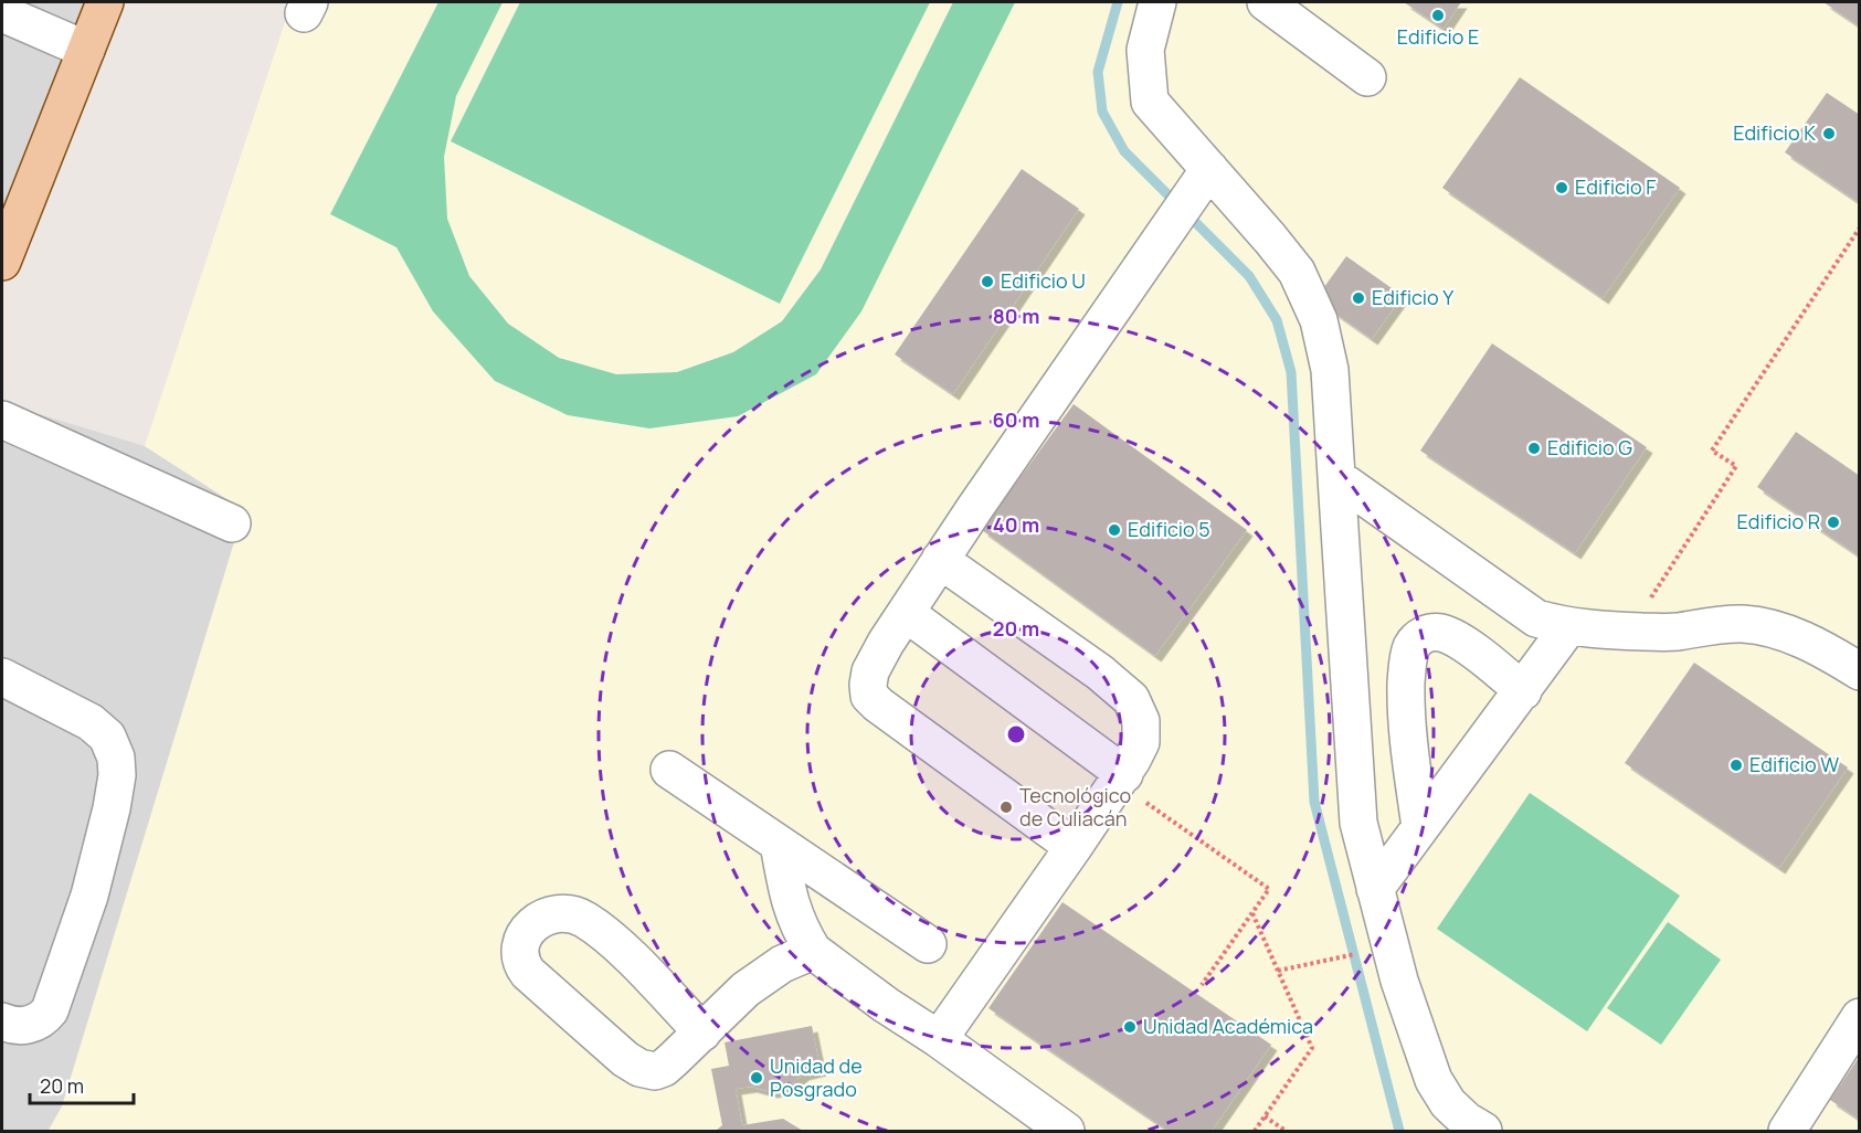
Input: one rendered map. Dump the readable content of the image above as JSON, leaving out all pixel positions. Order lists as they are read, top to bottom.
{
  "places": [
    "Edificio E",
    "Edificio K",
    "Edificio F",
    "Edificio U",
    "Edificio Y",
    "Edificio G",
    "Edificio R",
    "Edificio 5",
    "Edificio W",
    "Tecnológico de Culiacán",
    "Unidad Académica",
    "Unidad de Posgrado"
  ],
  "scale_bar": "20 m",
  "rings": [
    "80 m",
    "60 m",
    "40 m",
    "20 m"
  ]
}
